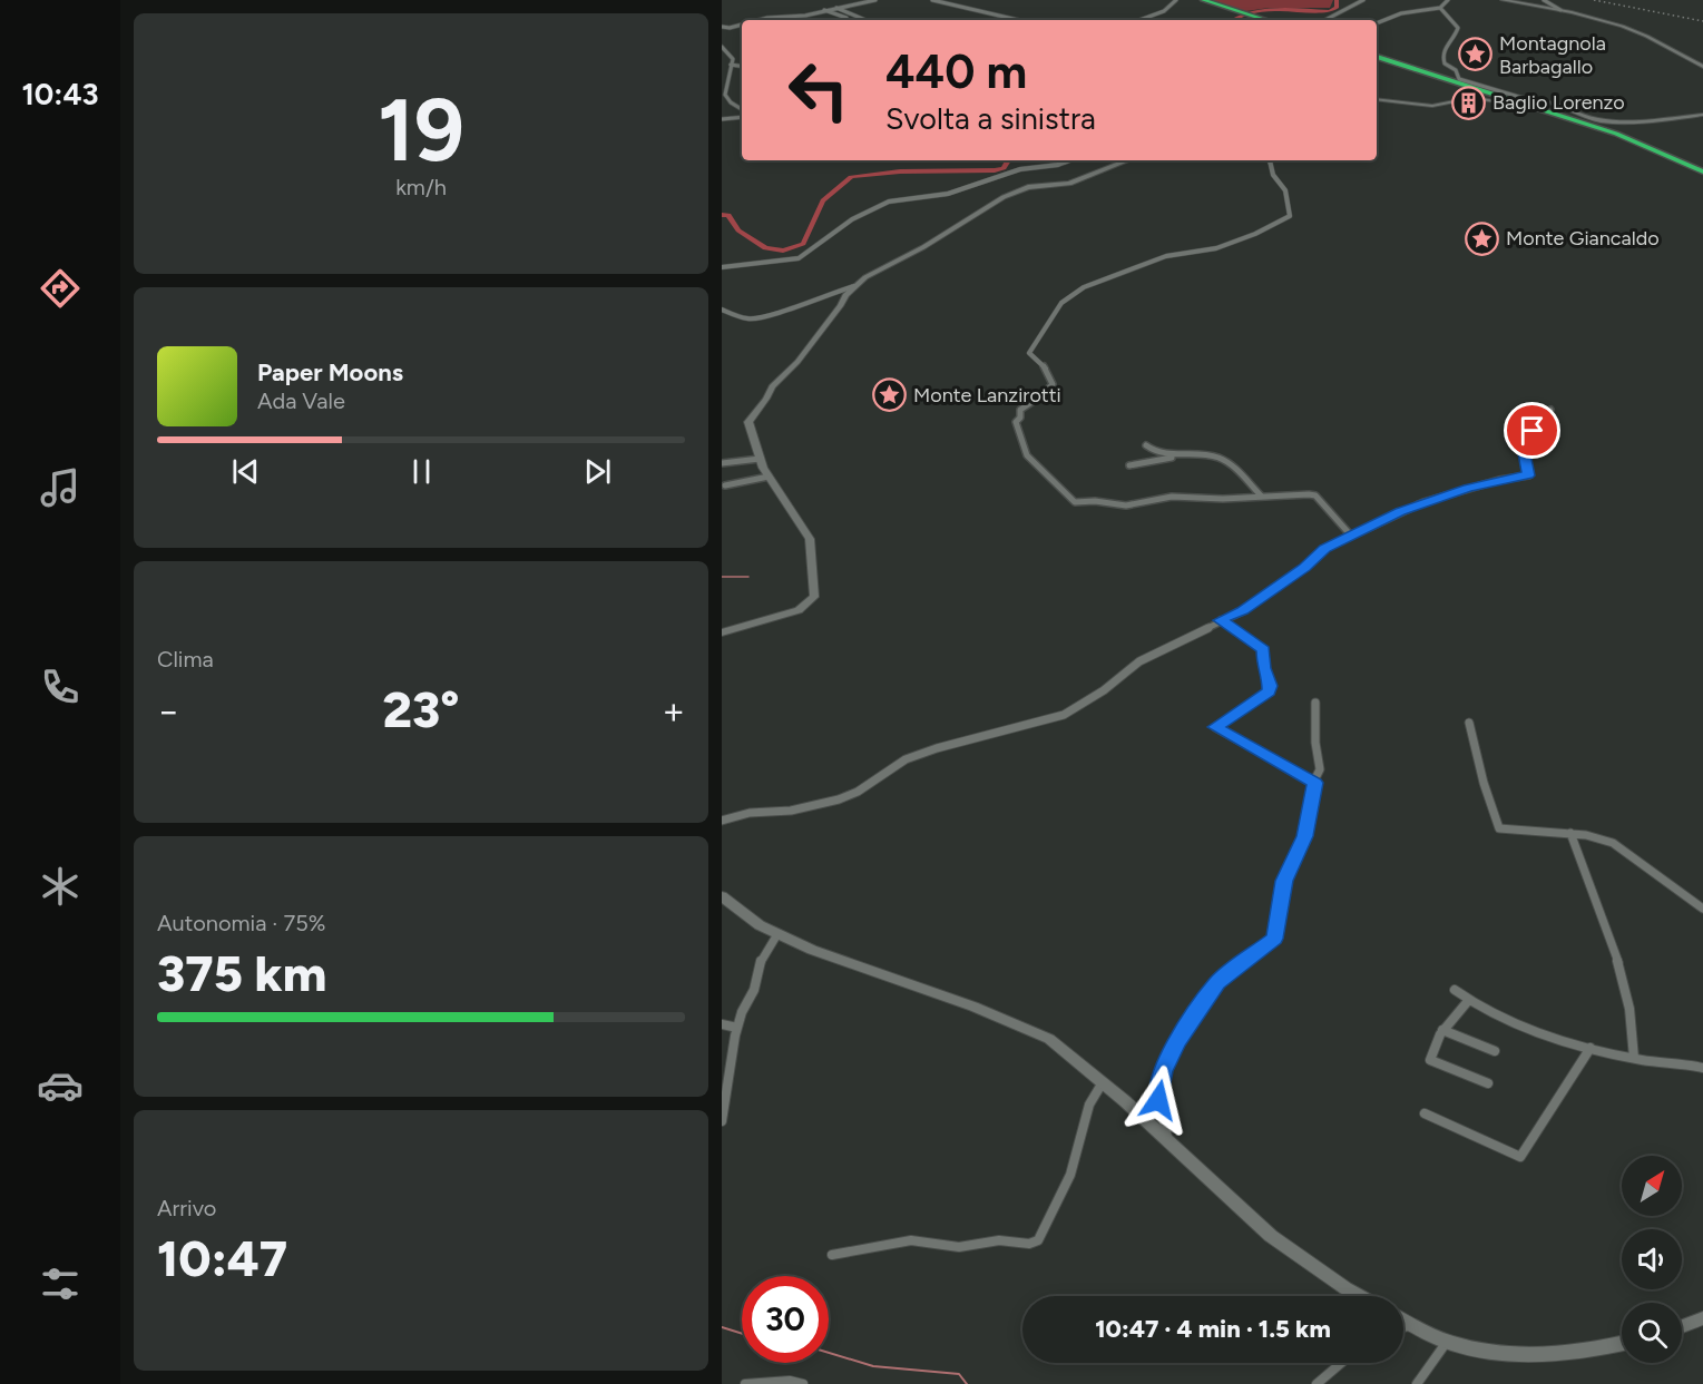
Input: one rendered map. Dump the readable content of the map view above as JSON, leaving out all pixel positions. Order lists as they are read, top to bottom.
{
  "places": {
    "place": ["Montagnola Barbagallo", "Monte Giancaldo", "Monte Lanzirotti"],
    "building": ["Baglio Lorenzo"]
  },
  "north": "top right",
  "page": {
    "tabs": "10:43",
    "tile": [
      ["19", "km/h"],
      "Clima",
      ["Autonomia · 75%", "375 km"],
      ["Arrivo", "10:47"]
    ],
    "turn": ["440 m", "Svolta a sinistra"],
    "song": ["Paper Moons", "Ada Vale"],
    "heat": ["−", "23°", "+"],
    "limit": "30",
    "trip": "10:47 · 4 min · 1.5 km"
  }
}
